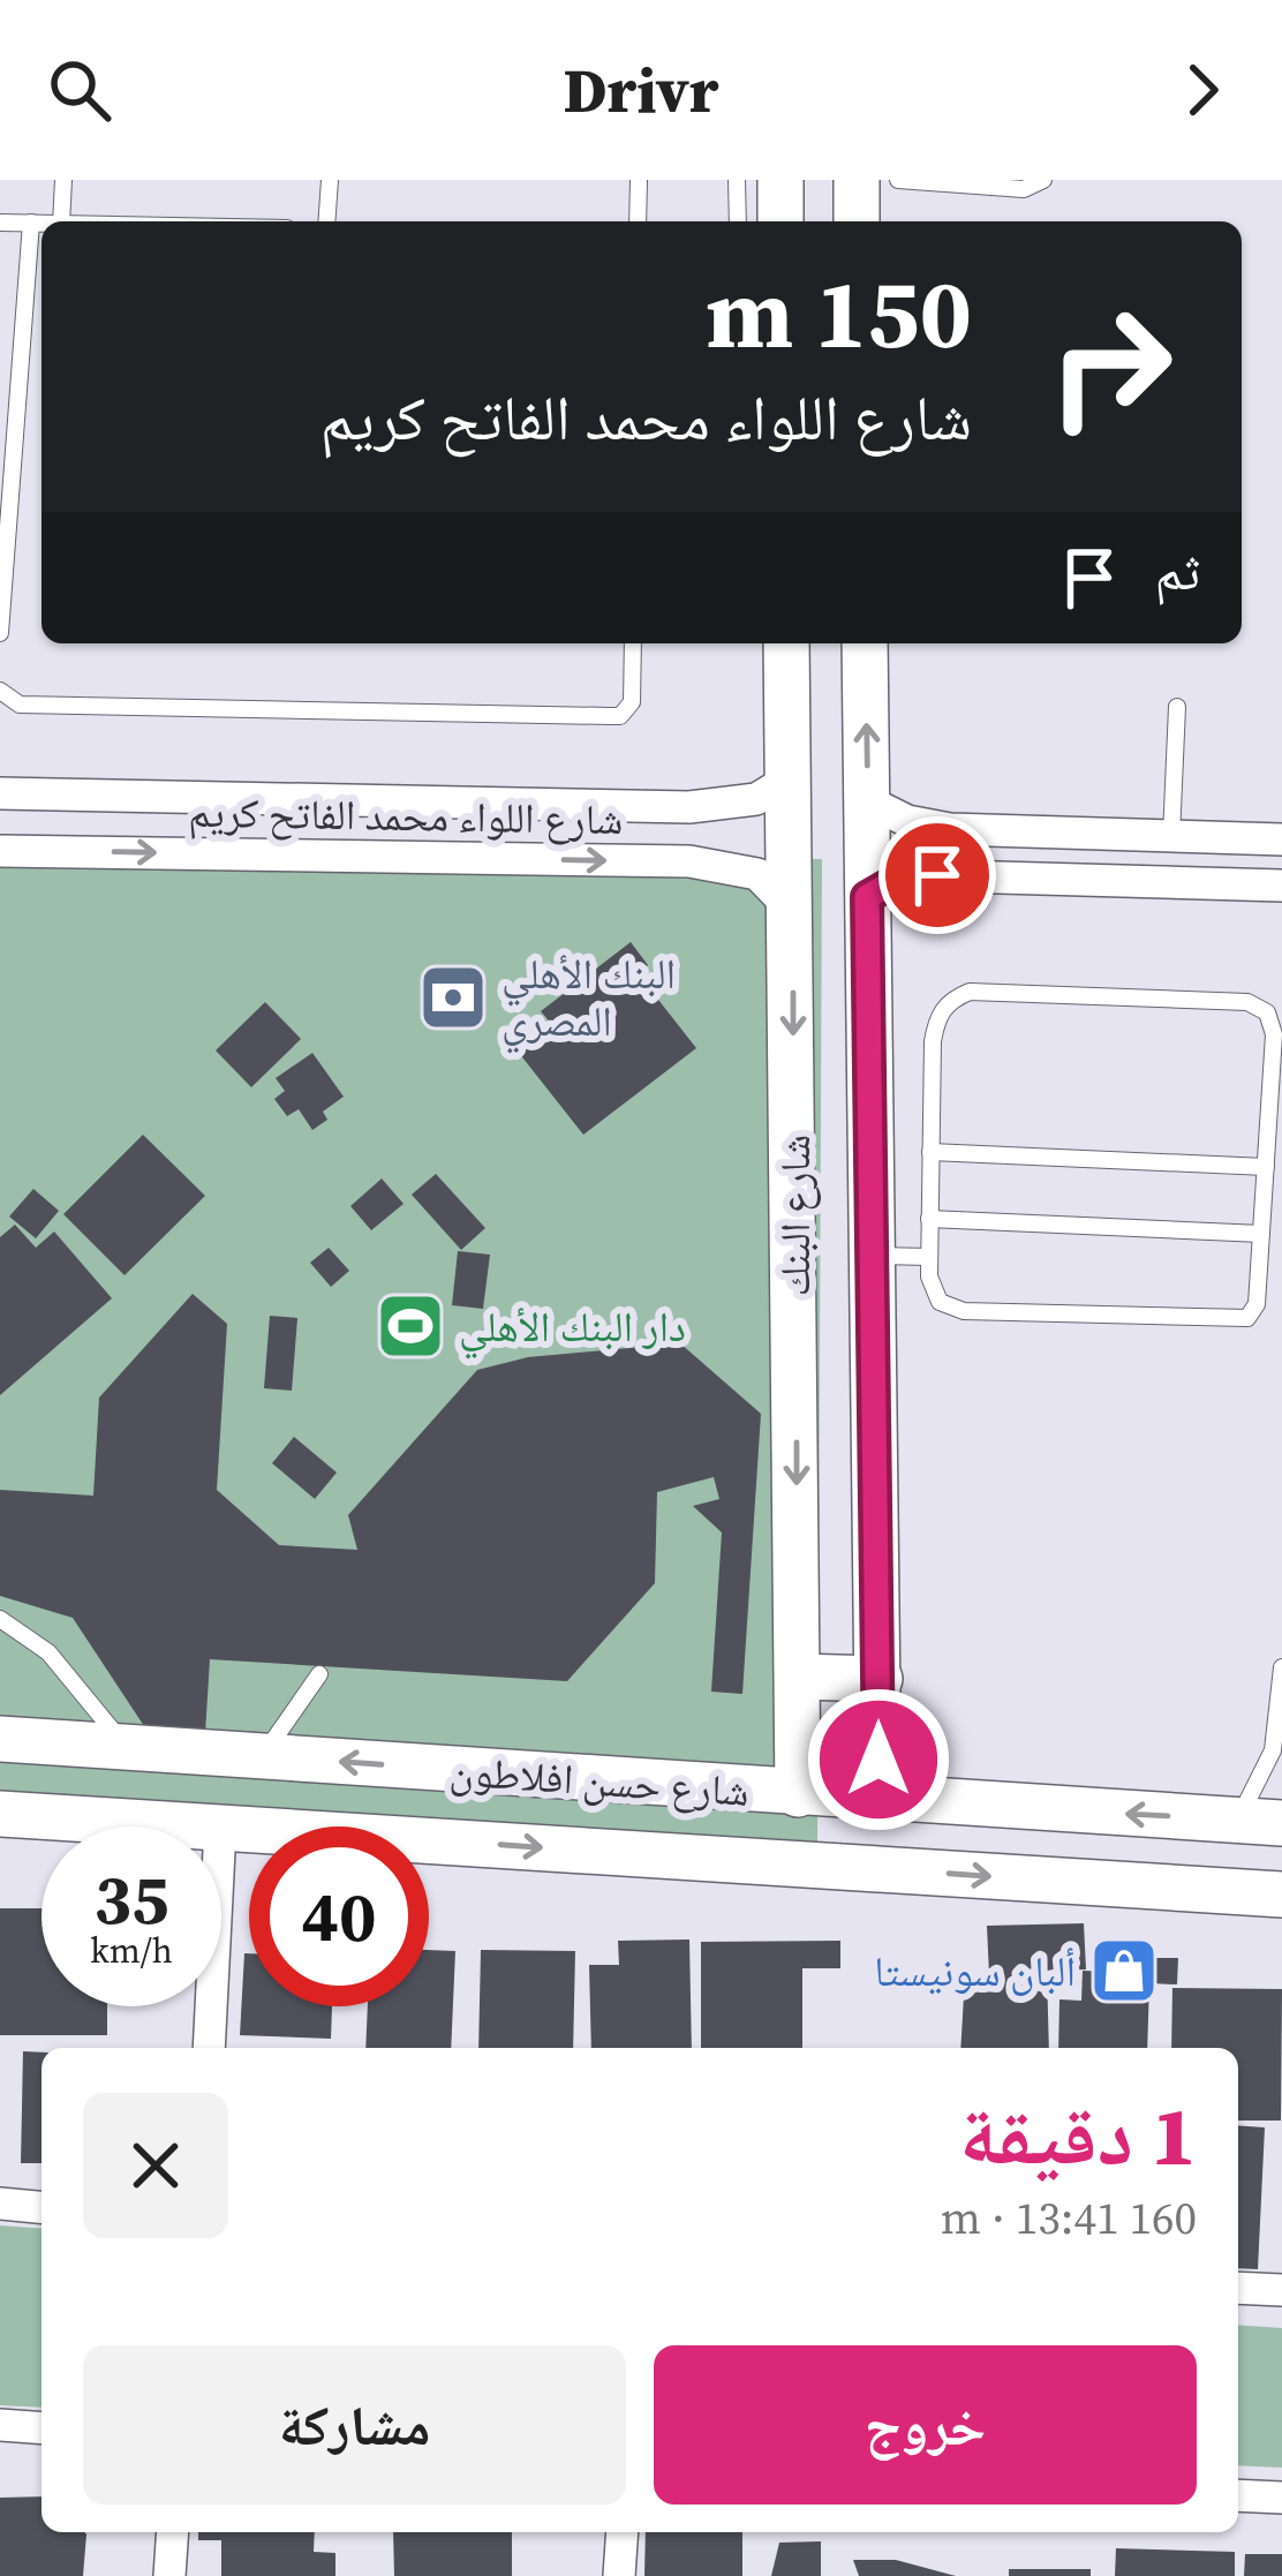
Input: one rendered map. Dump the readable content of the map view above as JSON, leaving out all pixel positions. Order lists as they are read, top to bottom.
{
  "streets": {
    "street": ["شارع اللواء محمد الفاتح كريم", "شارع البنك", "شارع حسن افلاطون"]
  },
  "crossings": [
    ["شارع اللواء محمد الفاتح كريم", "شارع البنك"],
    ["شارع البنك", "شارع حسن افلاطون"]
  ],
  "places": {
    "bank": ["البنك الأهلي المصري"],
    "sports": ["دار البنك الأهلي"],
    "shop": ["ألبان سونيستا"]
  },
  "page": {
    "header": "Drivr",
    "turn": ["150 m", "شارع اللواء محمد الفاتح كريم"],
    "then": "ثم",
    "speed": "35 km/h",
    "limit": "40",
    "heading": ["1 دقيقة", "160 m · 13:41"],
    "buttons": ["خروج", "مشاركة"]
  }
}
